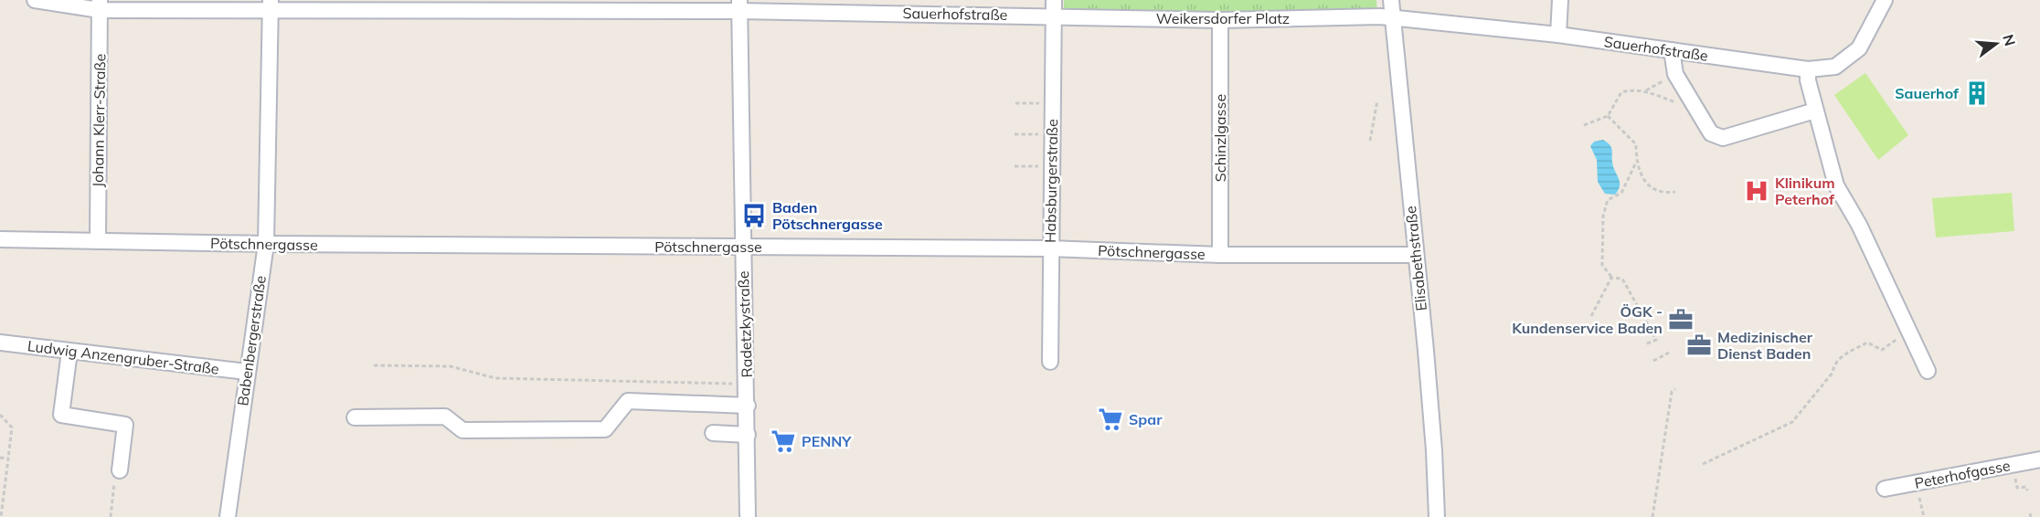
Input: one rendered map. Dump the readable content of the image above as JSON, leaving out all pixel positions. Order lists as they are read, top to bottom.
{
  "streets": {
    "street": [
      "Sauerhofstraße",
      "Weikersdorfer Platz",
      "Johann Klerr-Straße",
      "Schinzlgasse",
      "Habsburgerstraße",
      "Pötschnergasse",
      "Elisabethstraße",
      "Radetzkystraße",
      "Babenbergerstraße",
      "Ludwig Anzengruber-Straße",
      "Peterhofgasse"
    ]
  },
  "crossings": [
    ["Sauerhofstraße", "Weikersdorfer Platz"],
    ["Sauerhofstraße", "Johann Klerr-Straße"],
    ["Sauerhofstraße", "Habsburgerstraße"],
    ["Sauerhofstraße", "Elisabethstraße"],
    ["Sauerhofstraße", "Radetzkystraße"],
    ["Sauerhofstraße", "Babenbergerstraße"],
    ["Weikersdorfer Platz", "Schinzlgasse"],
    ["Weikersdorfer Platz", "Habsburgerstraße"],
    ["Weikersdorfer Platz", "Elisabethstraße"],
    ["Johann Klerr-Straße", "Pötschnergasse"],
    ["Schinzlgasse", "Pötschnergasse"],
    ["Habsburgerstraße", "Pötschnergasse"],
    ["Pötschnergasse", "Elisabethstraße"],
    ["Pötschnergasse", "Radetzkystraße"],
    ["Pötschnergasse", "Babenbergerstraße"],
    ["Babenbergerstraße", "Ludwig Anzengruber-Straße"]
  ],
  "places": {
    "building": ["Sauerhof"],
    "hospital": ["Klinikum Peterhof"],
    "bus stop": ["Baden Pötschnergasse"],
    "office": ["ÖGK - Kundenservice Baden", "Medizinischer Dienst Baden"],
    "supermarket": ["Spar", "PENNY"]
  },
  "north": "right"
}
